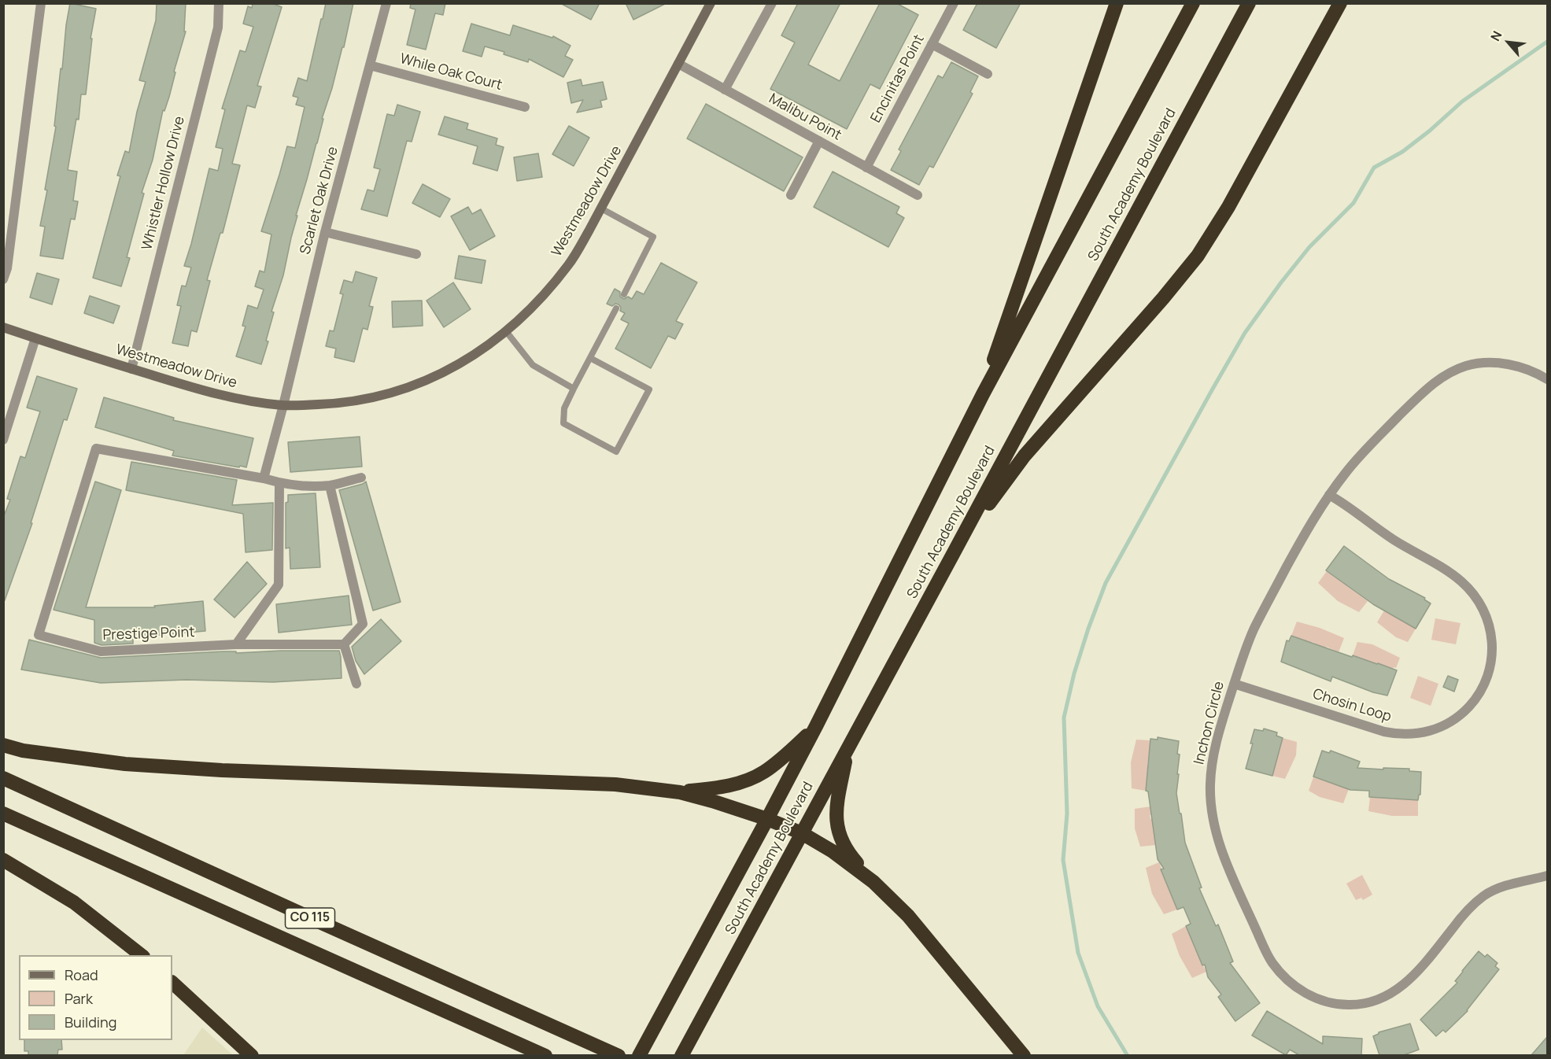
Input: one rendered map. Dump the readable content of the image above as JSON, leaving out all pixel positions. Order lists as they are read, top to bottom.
{
  "streets": {
    "highway": ["South Academy Boulevard", "CO 115"],
    "street": [
      "While Oak Court",
      "Encinitas Point",
      "Malibu Point",
      "Whistler Hollow Drive",
      "Scarlet Oak Drive",
      "Westmeadow Drive",
      "Prestige Point",
      "Chosin Loop",
      "Inchon Circle"
    ]
  },
  "crossings": [
    ["While Oak Court", "Scarlet Oak Drive"],
    ["Encinitas Point", "Malibu Point"],
    ["Malibu Point", "Westmeadow Drive"],
    ["Whistler Hollow Drive", "Westmeadow Drive"],
    ["Scarlet Oak Drive", "Westmeadow Drive"],
    ["Chosin Loop", "Inchon Circle"]
  ],
  "legend": ["Road", "Park", "Building"],
  "north": "top left"
}
